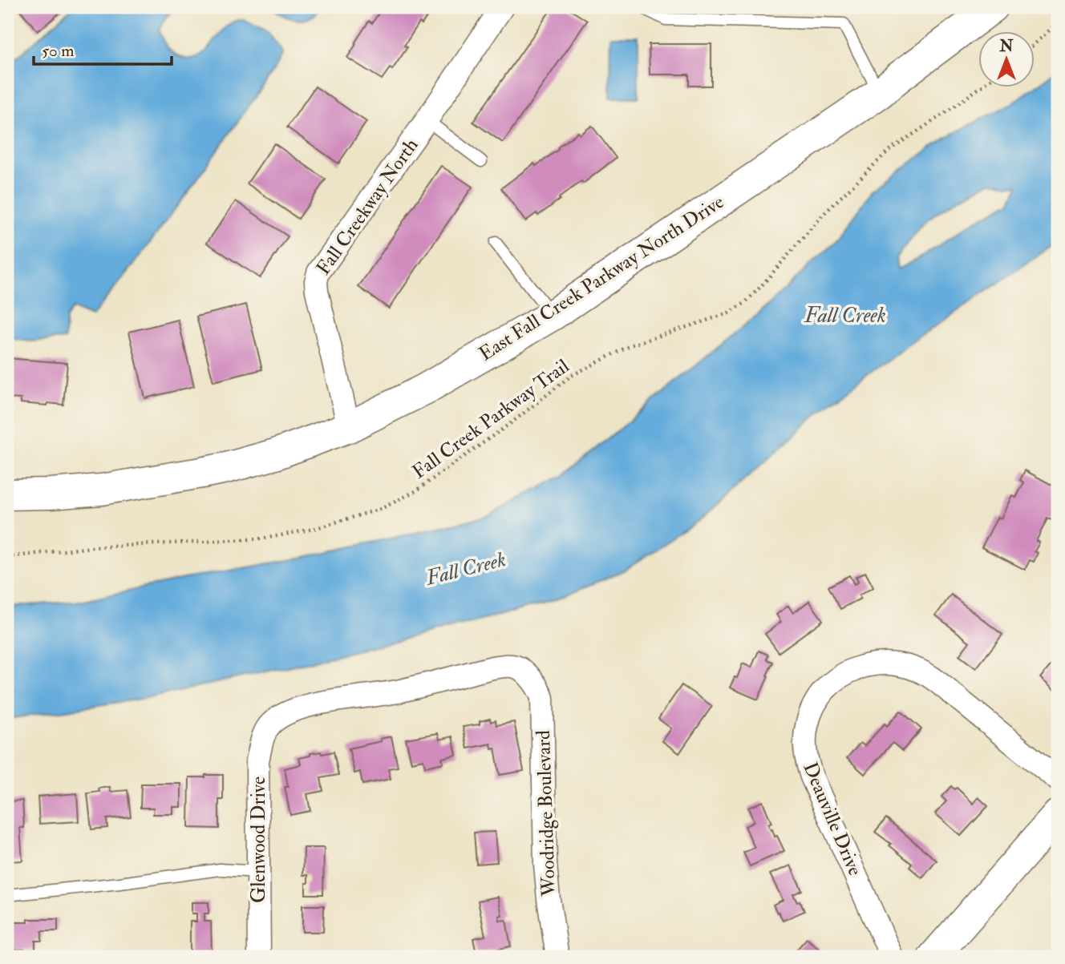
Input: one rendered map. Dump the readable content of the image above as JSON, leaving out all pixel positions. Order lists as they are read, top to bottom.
{
  "streets": {
    "main road": ["East Fall Creek Parkway North Drive"],
    "street": [
      "Fall Creekway North",
      "Woodridge Boulevard",
      "Deauville Drive",
      "Glenwood Drive"
    ],
    "path": ["Fall Creek Parkway Trail"]
  },
  "crossings": [
    ["Fall Creekway North", "East Fall Creek Parkway North Drive"],
    ["Woodridge Boulevard", "Glenwood Drive"]
  ],
  "water": ["Fall Creek"],
  "scale_bar": "50 m",
  "north": "top"
}
